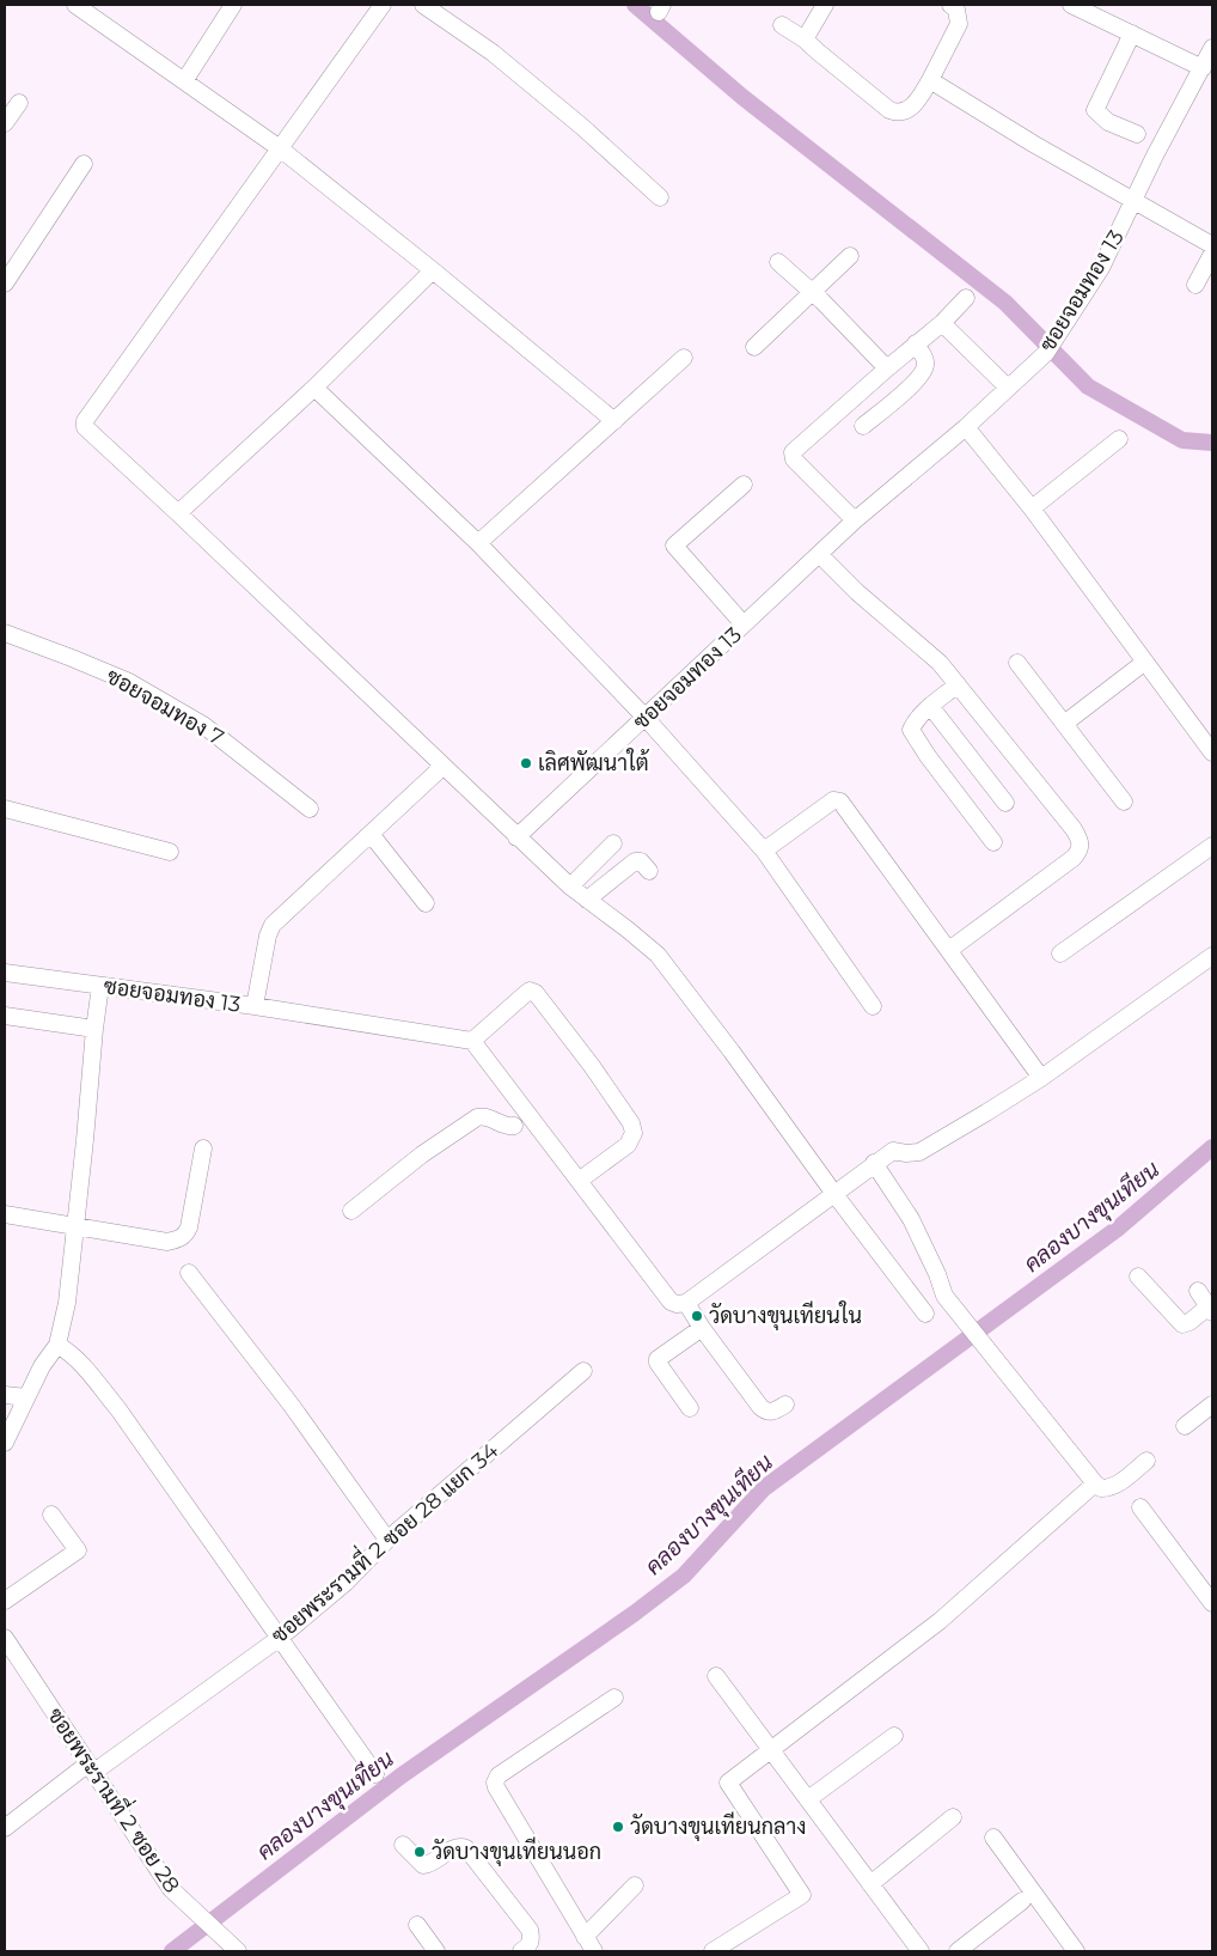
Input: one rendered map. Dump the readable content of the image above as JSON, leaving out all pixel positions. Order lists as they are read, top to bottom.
{
  "streets": {
    "street": [
      "ซอยจอมทอง 13",
      "ซอยจอมทอง 7",
      "ซอยพระรามที่ 2 ซอย 28 แยก 34",
      "ซอยพระรามที่ 2 ซอย 28"
    ]
  },
  "crossings": [
    ["ซอยพระรามที่ 2 ซอย 28 แยก 34", "ซอยพระรามที่ 2 ซอย 28"]
  ],
  "water": ["คลองบางขุนเทียน"],
  "places": [
    "เลิศพัฒนาใต้",
    "วัดบางขุนเทียนใน",
    "วัดบางขุนเทียนกลาง",
    "วัดบางขุนเทียนนอก"
  ]
}
